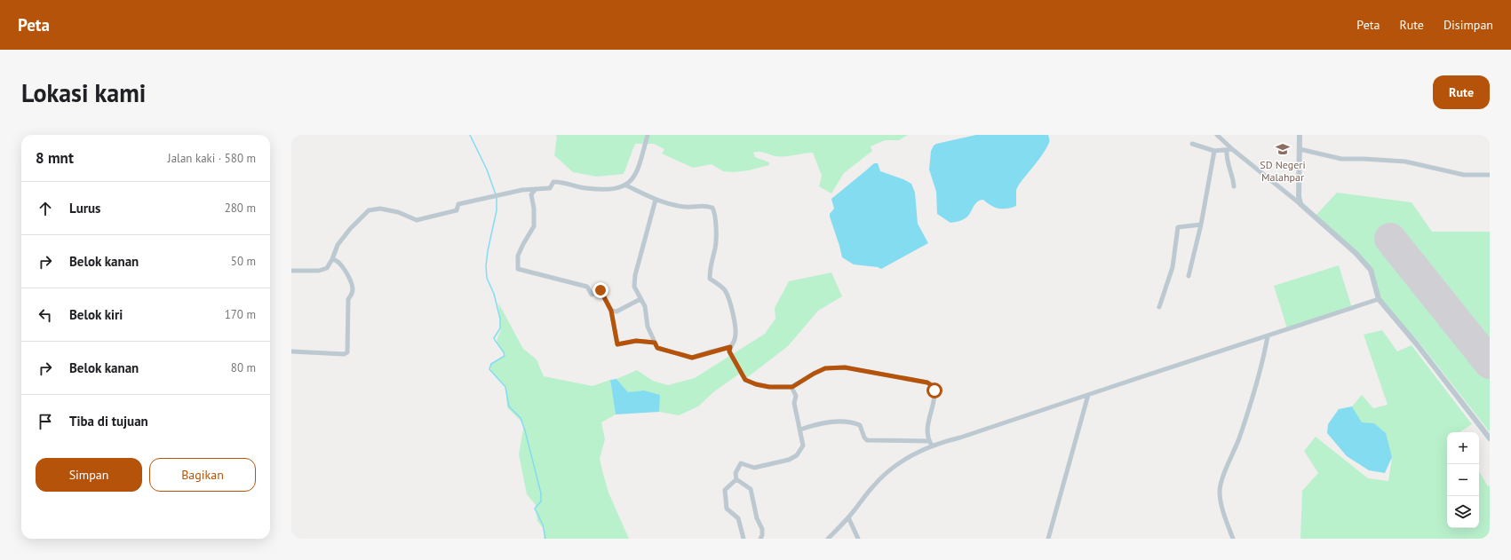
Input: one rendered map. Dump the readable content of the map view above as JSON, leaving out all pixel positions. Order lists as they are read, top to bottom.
{
  "places": {
    "school or university": ["SD Negeri Malahpar"]
  },
  "page": {
    "header": "Peta",
    "nav": ["Peta", "Rute", "Disimpan"],
    "buttons": [
      "Rute",
      ["Simpan", "Bagikan"]
    ],
    "title": "Lokasi kami",
    "heading": ["8 mnt", "Jalan kaki · 580 m"],
    "list": [
      ["Lurus", "280 m"],
      ["Belok kanan", "50 m"],
      ["Belok kiri", "170 m"],
      ["Belok kanan", "80 m"],
      "Tiba di tujuan"
    ],
    "map_buttons": ["+", "−"]
  }
}
